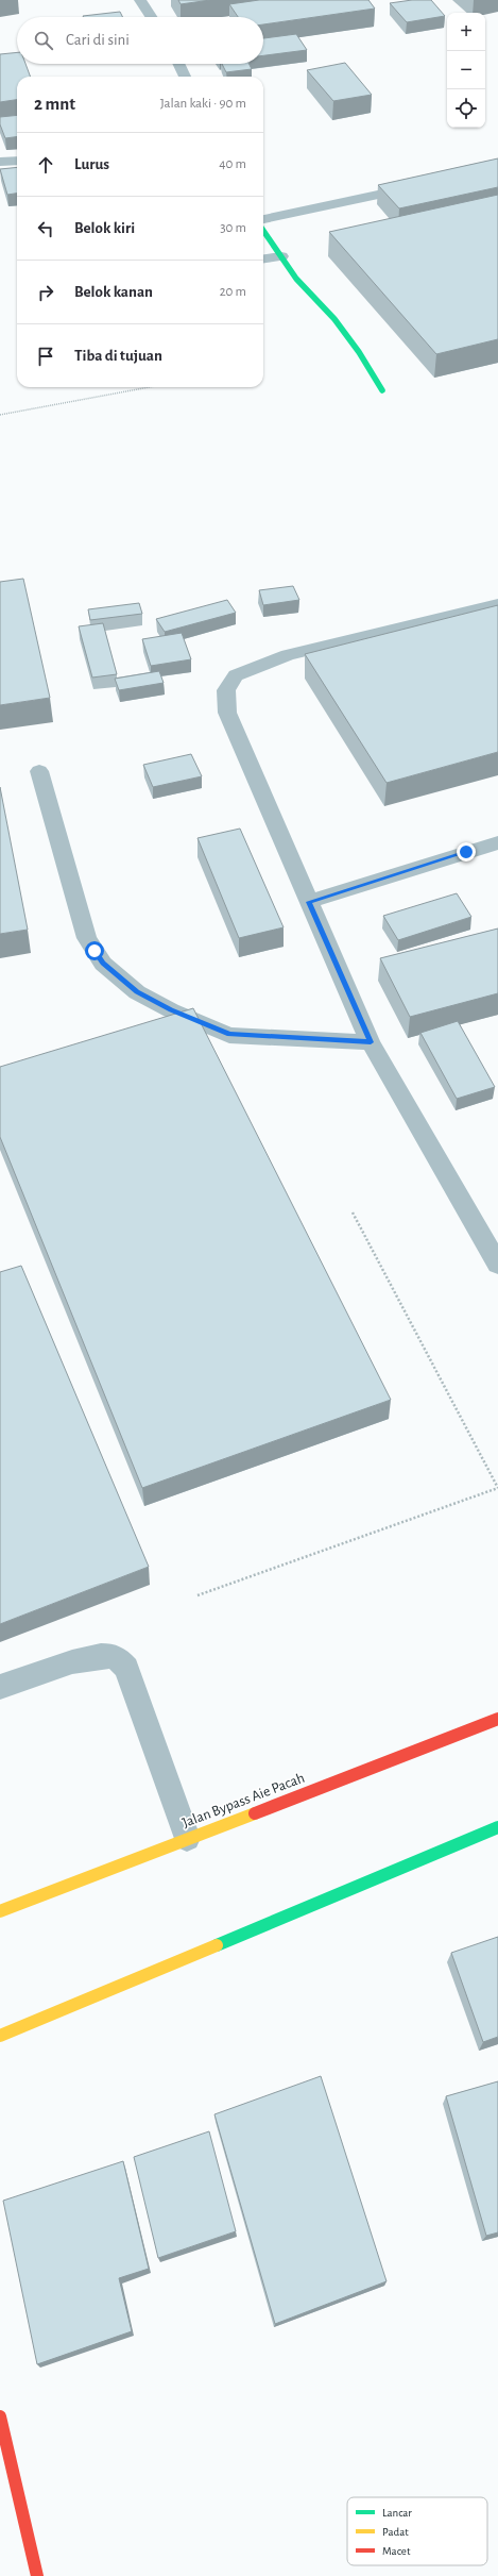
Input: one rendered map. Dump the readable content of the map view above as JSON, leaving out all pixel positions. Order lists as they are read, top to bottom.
{
  "streets": {
    "main road": ["Jalan Bypass Aie Pacah"]
  },
  "legend": ["Lancar", "Padat", "Macet"],
  "page": {
    "map_buttons": ["+", "−"],
    "search": "Cari di sini",
    "heading": ["2 mnt", "Jalan kaki · 90 m"],
    "list": [
      ["Lurus", "40 m"],
      ["Belok kiri", "30 m"],
      ["Belok kanan", "20 m"],
      "Tiba di tujuan"
    ]
  }
}
